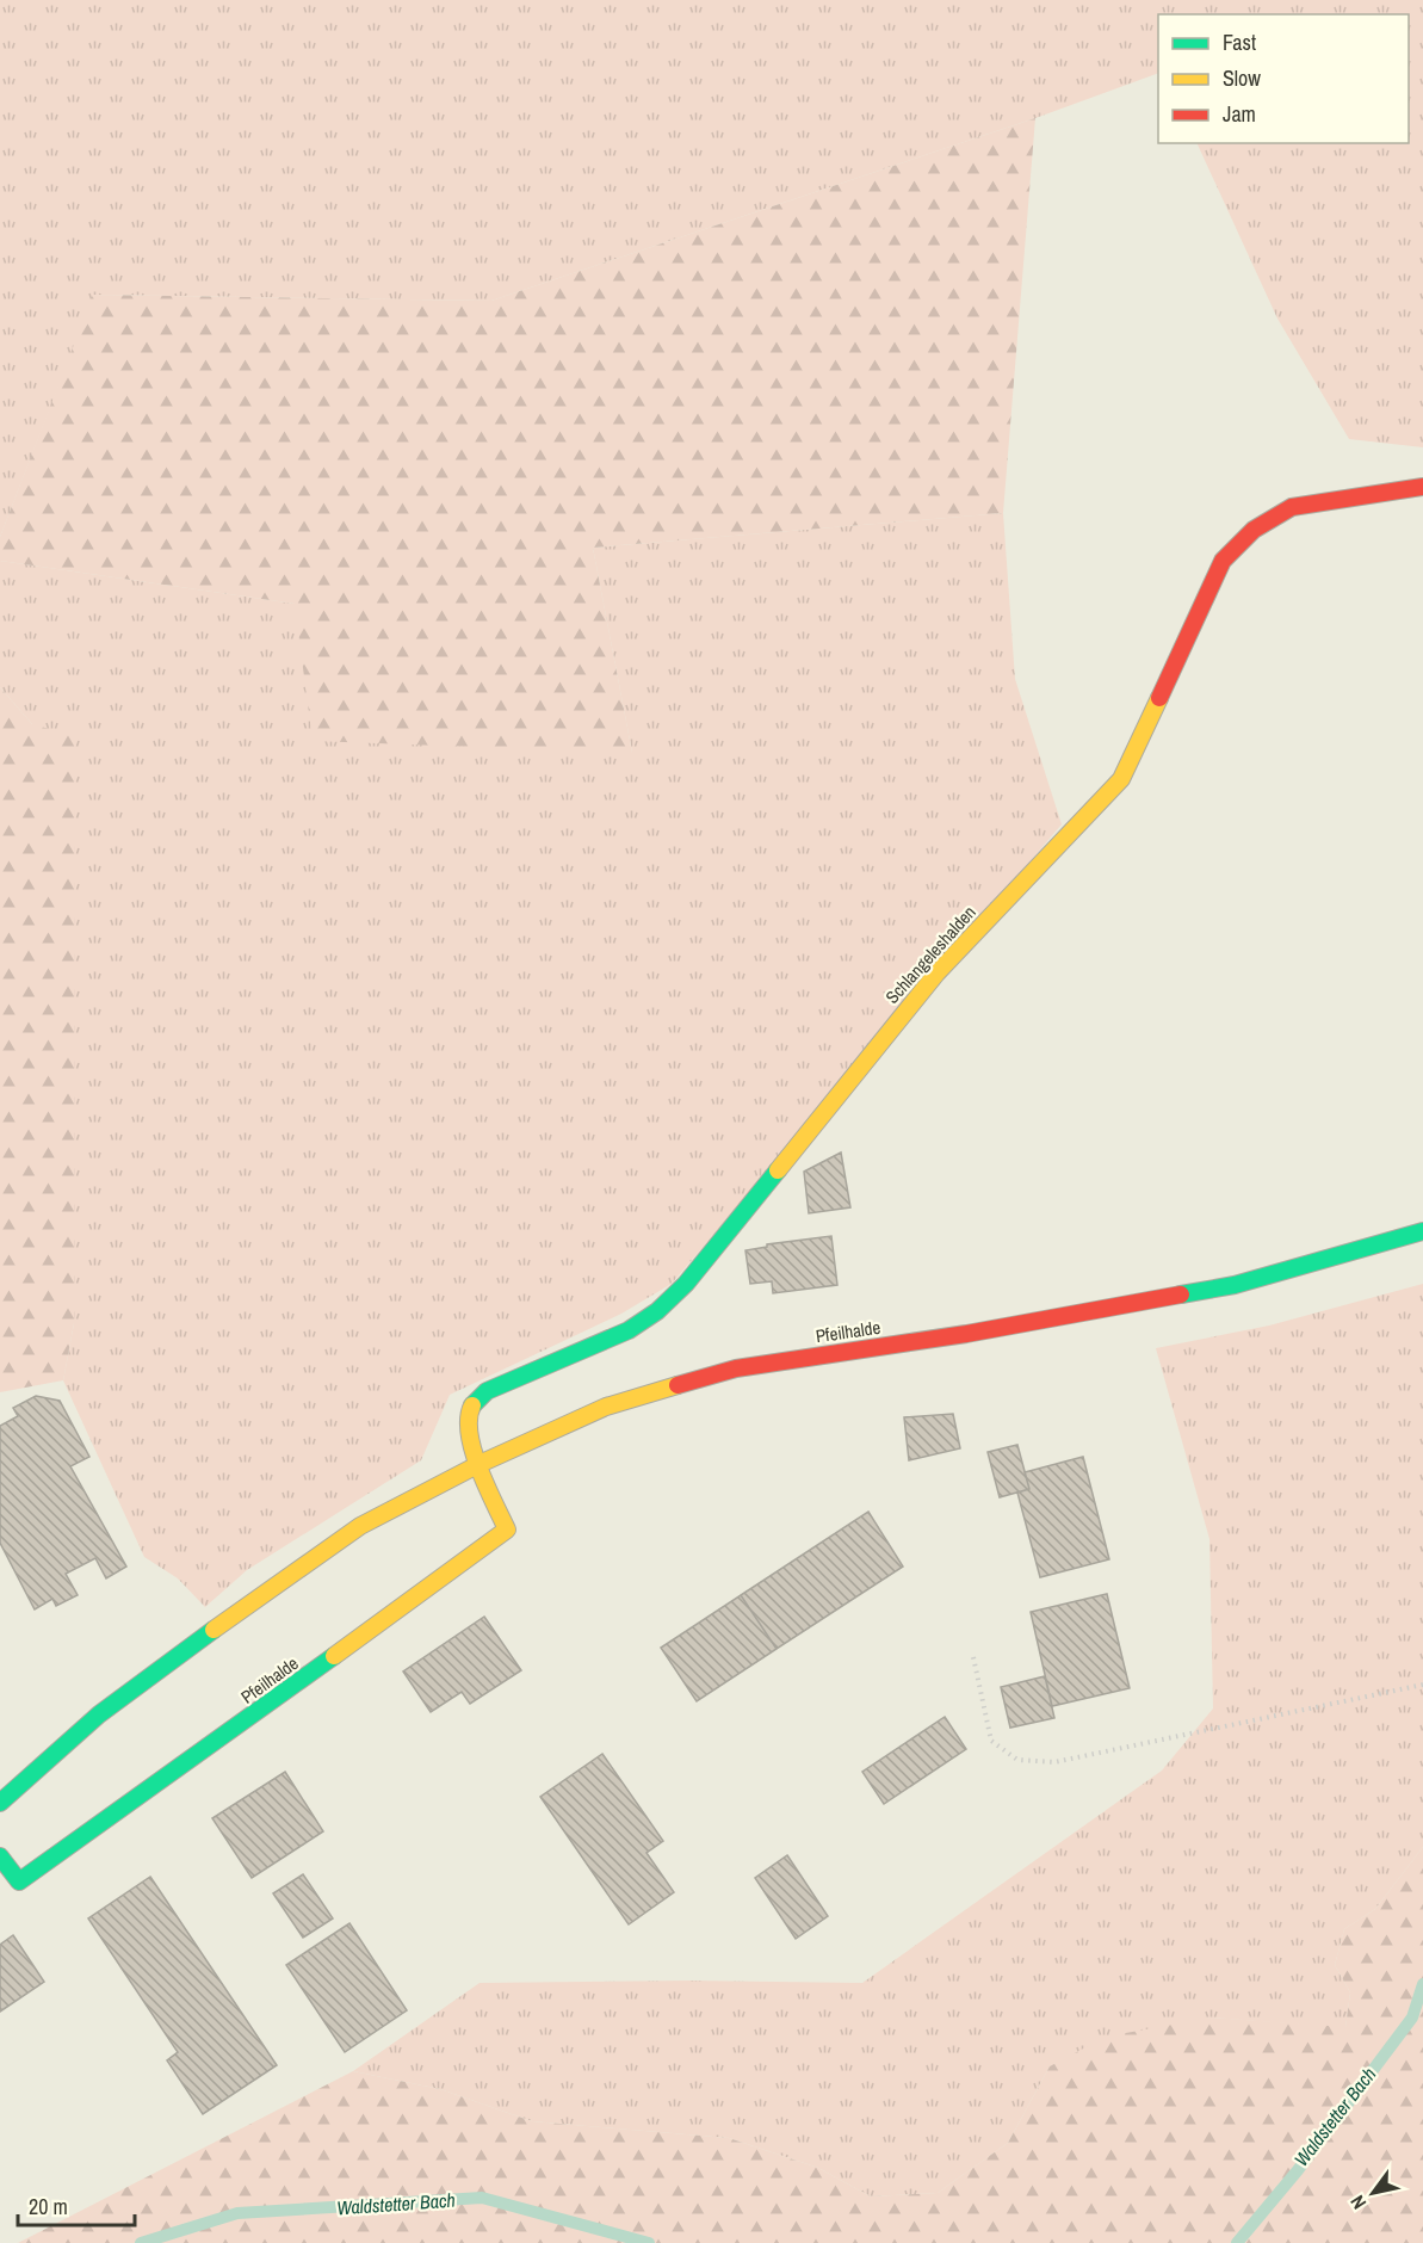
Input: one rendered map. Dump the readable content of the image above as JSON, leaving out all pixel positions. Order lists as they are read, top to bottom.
{
  "streets": {
    "street": ["Schlangeleshalden", "Pfeilhalde"]
  },
  "crossings": [
    ["Schlangeleshalden", "Pfeilhalde"]
  ],
  "water": ["Waldstetter Bach"],
  "legend": ["Fast", "Slow", "Jam"],
  "scale_bar": "20 m",
  "north": "bottom left"
}
